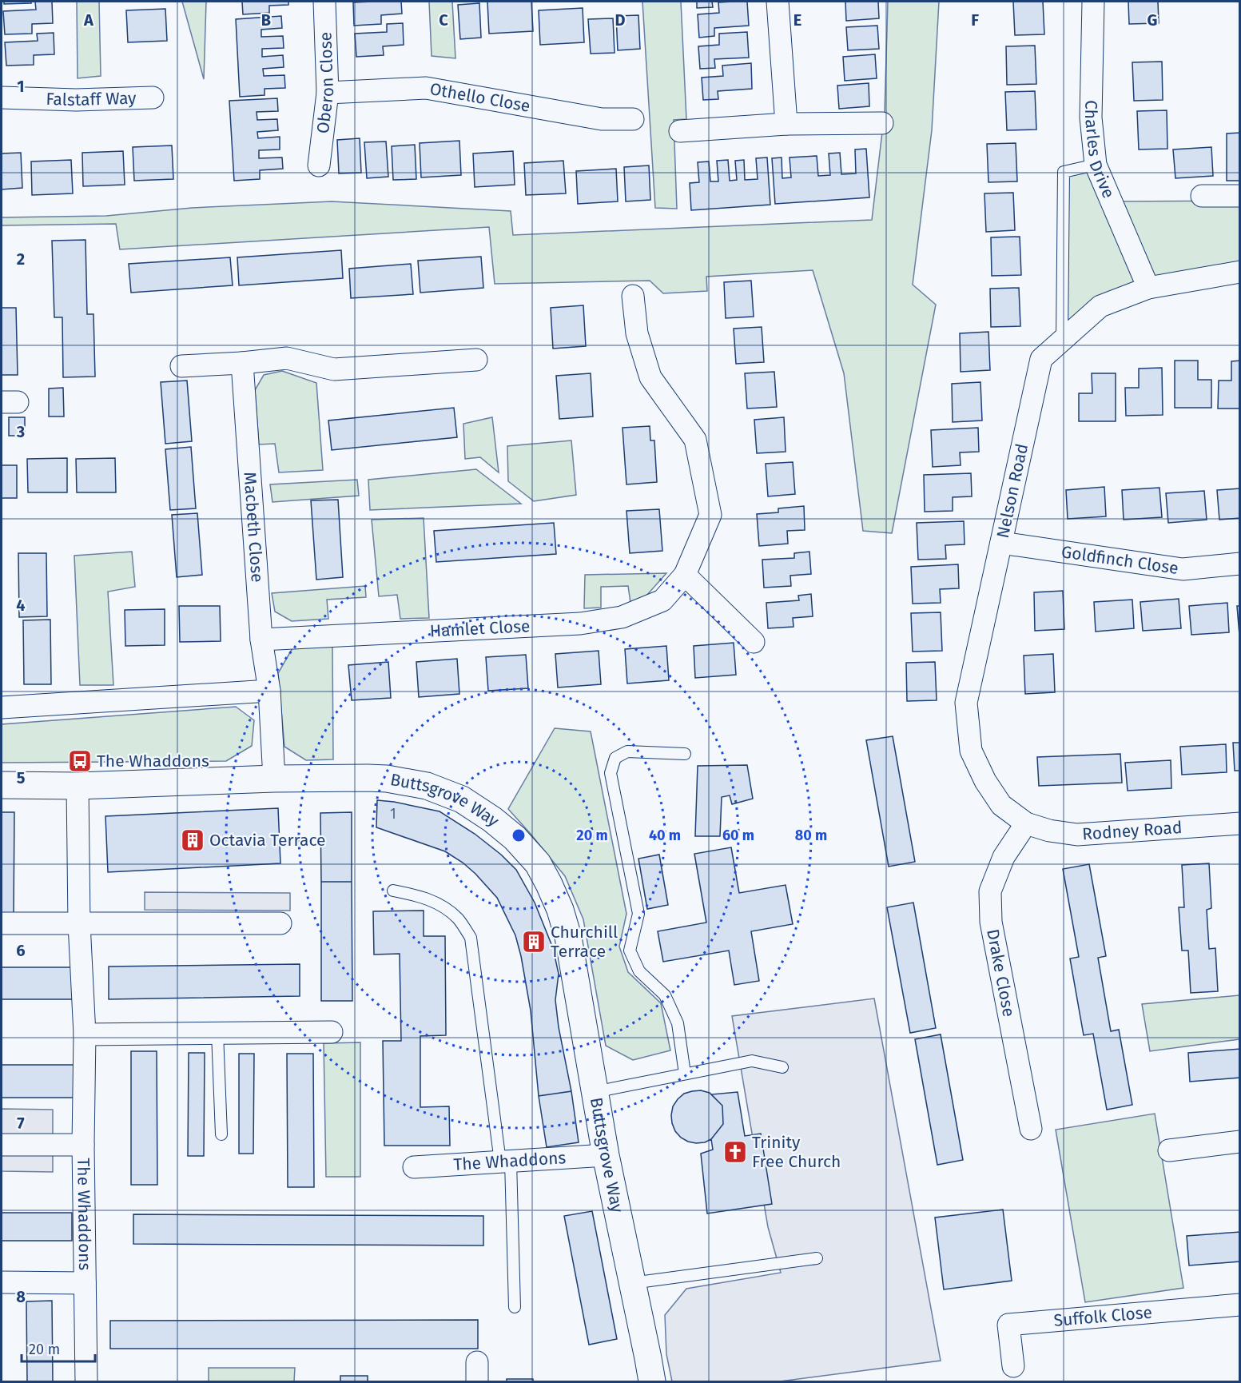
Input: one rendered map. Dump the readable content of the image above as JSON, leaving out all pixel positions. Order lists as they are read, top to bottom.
{
  "streets": {
    "street": [
      "Oberon Close",
      "Falstaff Way",
      "Othello Close",
      "Charles Drive",
      "Nelson Road",
      "Macbeth Close",
      "Goldfinch Close",
      "Hamlet Close",
      "Buttsgrove Way",
      "Rodney Road",
      "Drake Close",
      "The Whaddons",
      "Suffolk Close"
    ]
  },
  "crossings": [
    ["Oberon Close", "Othello Close"],
    ["Charles Drive", "Nelson Road"],
    ["Nelson Road", "Goldfinch Close"],
    ["Nelson Road", "Rodney Road"],
    ["Nelson Road", "Drake Close"],
    ["Macbeth Close", "Hamlet Close"],
    ["Macbeth Close", "Buttsgrove Way"],
    ["Buttsgrove Way", "The Whaddons"],
    ["Rodney Road", "Drake Close"]
  ],
  "places": {
    "bus stop": ["The Whaddons"],
    "building": ["Octavia Terrace", "Churchill Terrace"],
    "church": ["Trinity Free Church"]
  },
  "house_numbers": ["1"],
  "scale_bar": "20 m",
  "grid": {
    "columns": [
      "A",
      "B",
      "C",
      "D",
      "E",
      "F",
      "G"
    ],
    "rows": [
      "1",
      "2",
      "3",
      "4",
      "5",
      "6",
      "7",
      "8"
    ]
  },
  "rings": [
    "20 m",
    "40 m",
    "60 m",
    "80 m"
  ]
}
